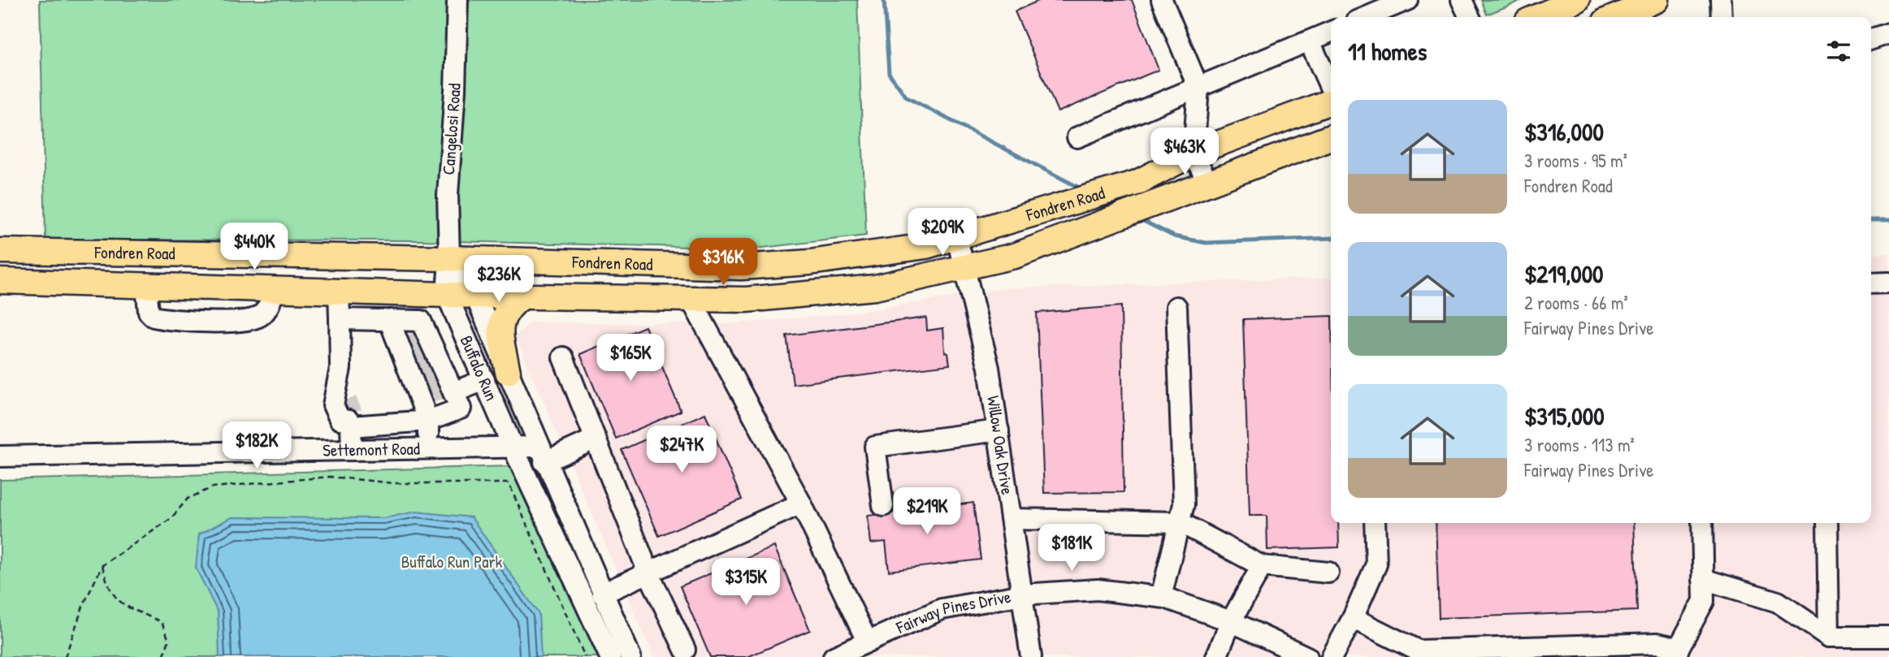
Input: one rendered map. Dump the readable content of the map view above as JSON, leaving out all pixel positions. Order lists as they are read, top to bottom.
{
  "streets": {
    "main road": ["Fondren Road"],
    "street": [
      "Cangelosi Road",
      "Buffalo Run",
      "Willow Oak Drive",
      "Settemont Road",
      "Fairway Pines Drive"
    ]
  },
  "crossings": [
    ["Cangelosi Road", "Fondren Road"],
    ["Cangelosi Road", "Buffalo Run"],
    ["Fondren Road", "Buffalo Run"],
    ["Fondren Road", "Willow Oak Drive"],
    ["Buffalo Run", "Settemont Road"],
    ["Willow Oak Drive", "Fairway Pines Drive"]
  ],
  "parks": ["Buffalo Run Park"],
  "page": {
    "heading": "11 homes",
    "list": [
      {
        "name": "$316,000",
        "note": "3 rooms · 95 m² · Fondren Road"
      },
      {
        "name": "$219,000",
        "note": "2 rooms · 66 m² · Fairway Pines Drive"
      },
      {
        "name": "$315,000",
        "note": "3 rooms · 113 m² · Fairway Pines Drive"
      }
    ],
    "price": [
      "$463K",
      "$209K",
      "$440K",
      "$316K",
      "$236K",
      "$165K",
      "$182K",
      "$247K",
      "$219K",
      "$181K",
      "$315K"
    ]
  }
}
